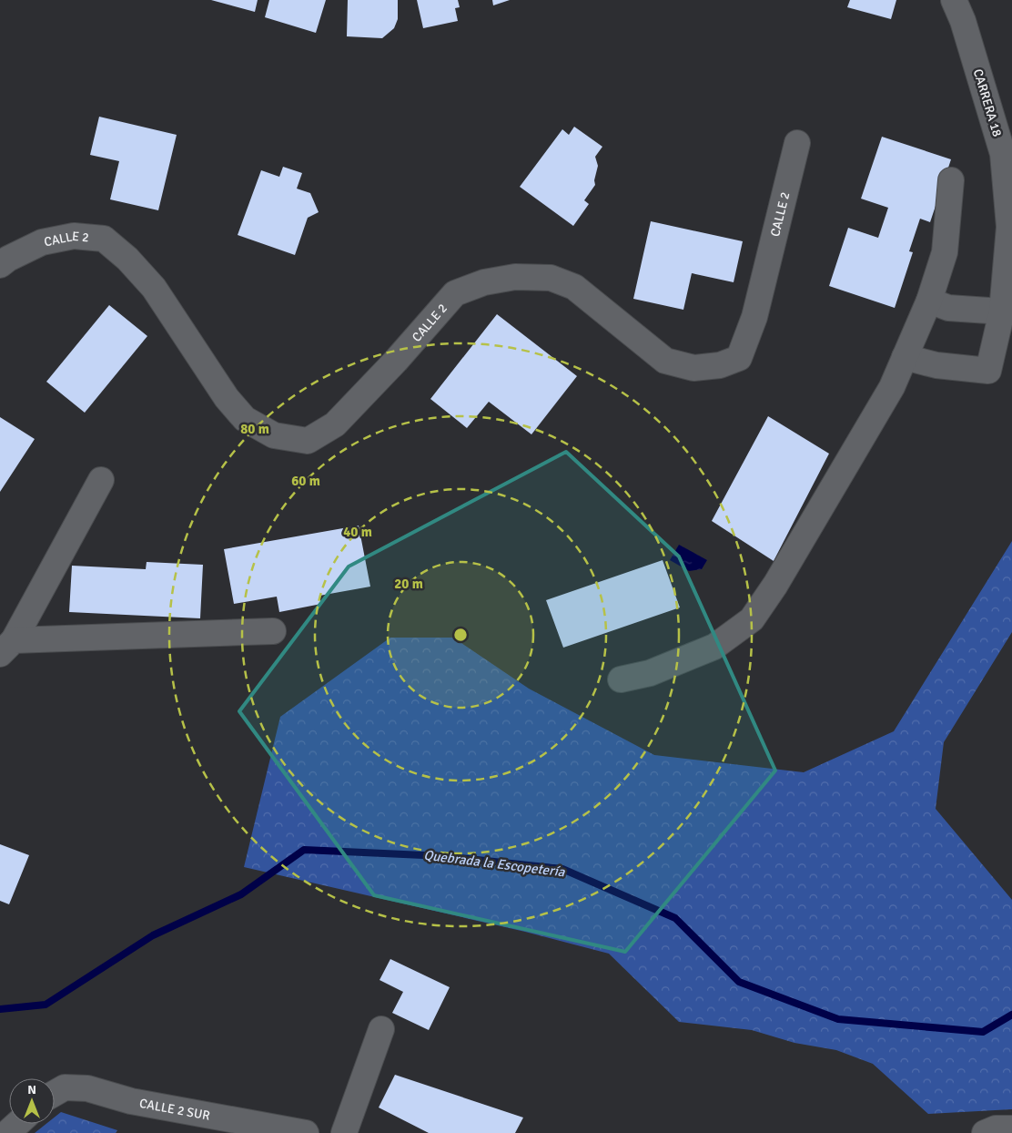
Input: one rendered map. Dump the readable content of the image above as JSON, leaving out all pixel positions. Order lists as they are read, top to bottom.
{
  "streets": {
    "street": ["CARRERA 18", "CALLE 2", "CALLE 2 SUR"]
  },
  "water": ["Quebrada la Escopetería"],
  "north": "top",
  "rings": [
    "80 m",
    "60 m",
    "40 m",
    "20 m"
  ]
}
